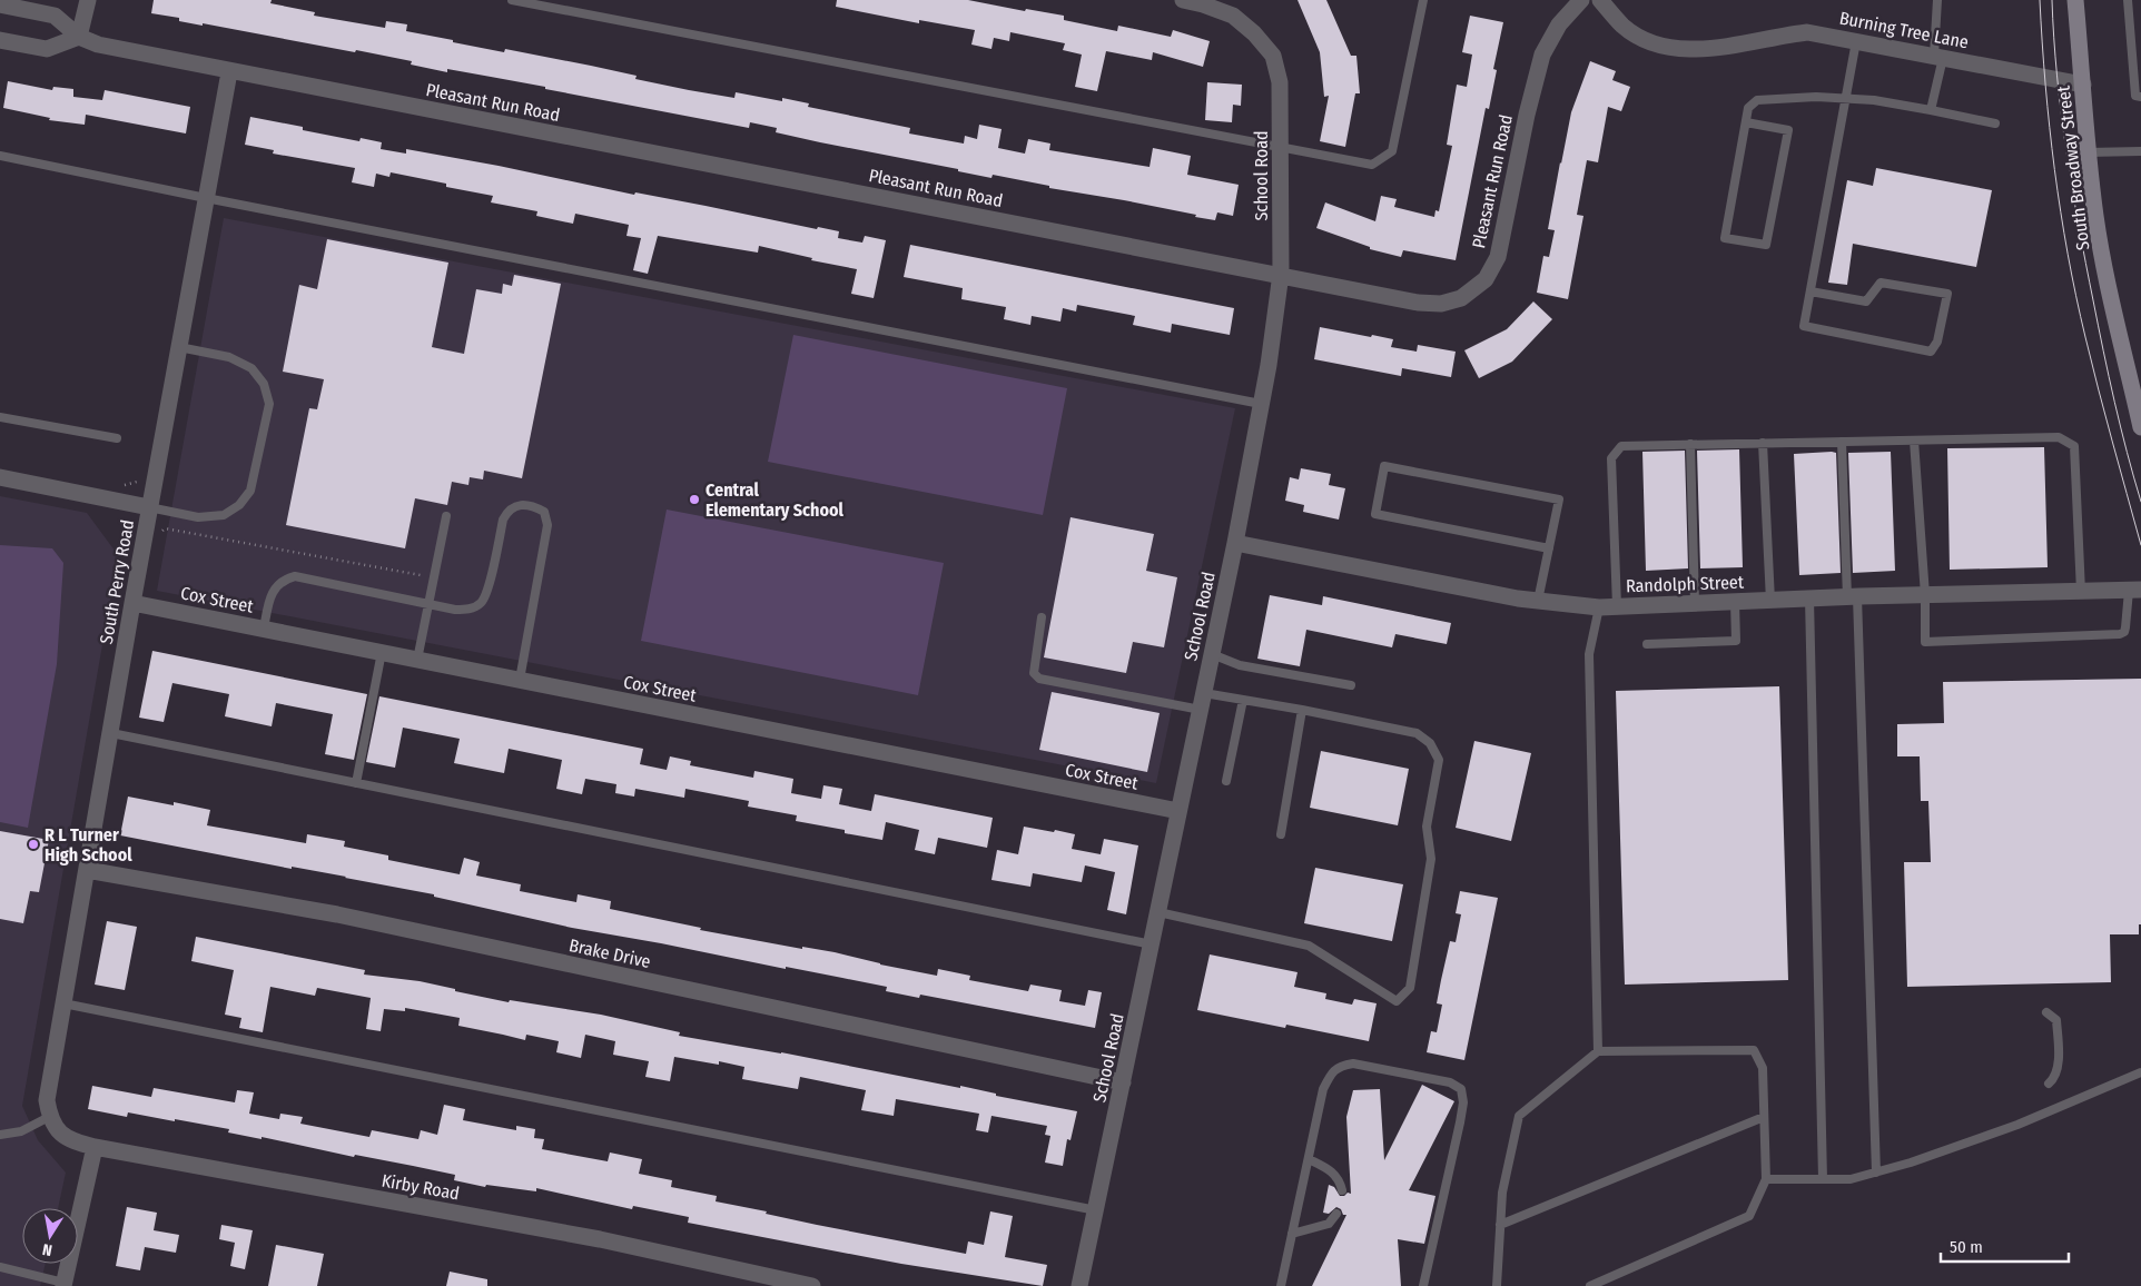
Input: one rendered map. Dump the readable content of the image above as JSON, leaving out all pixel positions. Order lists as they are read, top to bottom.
{
  "streets": {
    "street": [
      "Burning Tree Lane",
      "Pleasant Run Road",
      "South Broadway Street",
      "School Road",
      "South Perry Road",
      "Randolph Street",
      "Cox Street",
      "Brake Drive",
      "Kirby Road"
    ]
  },
  "crossings": [
    ["Burning Tree Lane", "South Broadway Street"],
    ["Pleasant Run Road", "School Road"],
    ["Pleasant Run Road", "South Perry Road"],
    ["School Road", "Randolph Street"],
    ["School Road", "Cox Street"],
    ["School Road", "Brake Drive"],
    ["South Perry Road", "Cox Street"],
    ["South Perry Road", "Brake Drive"],
    ["South Perry Road", "Kirby Road"]
  ],
  "places": ["Central Elementary School", "R L Turner High School"],
  "scale_bar": "50 m",
  "north": "bottom"
}
